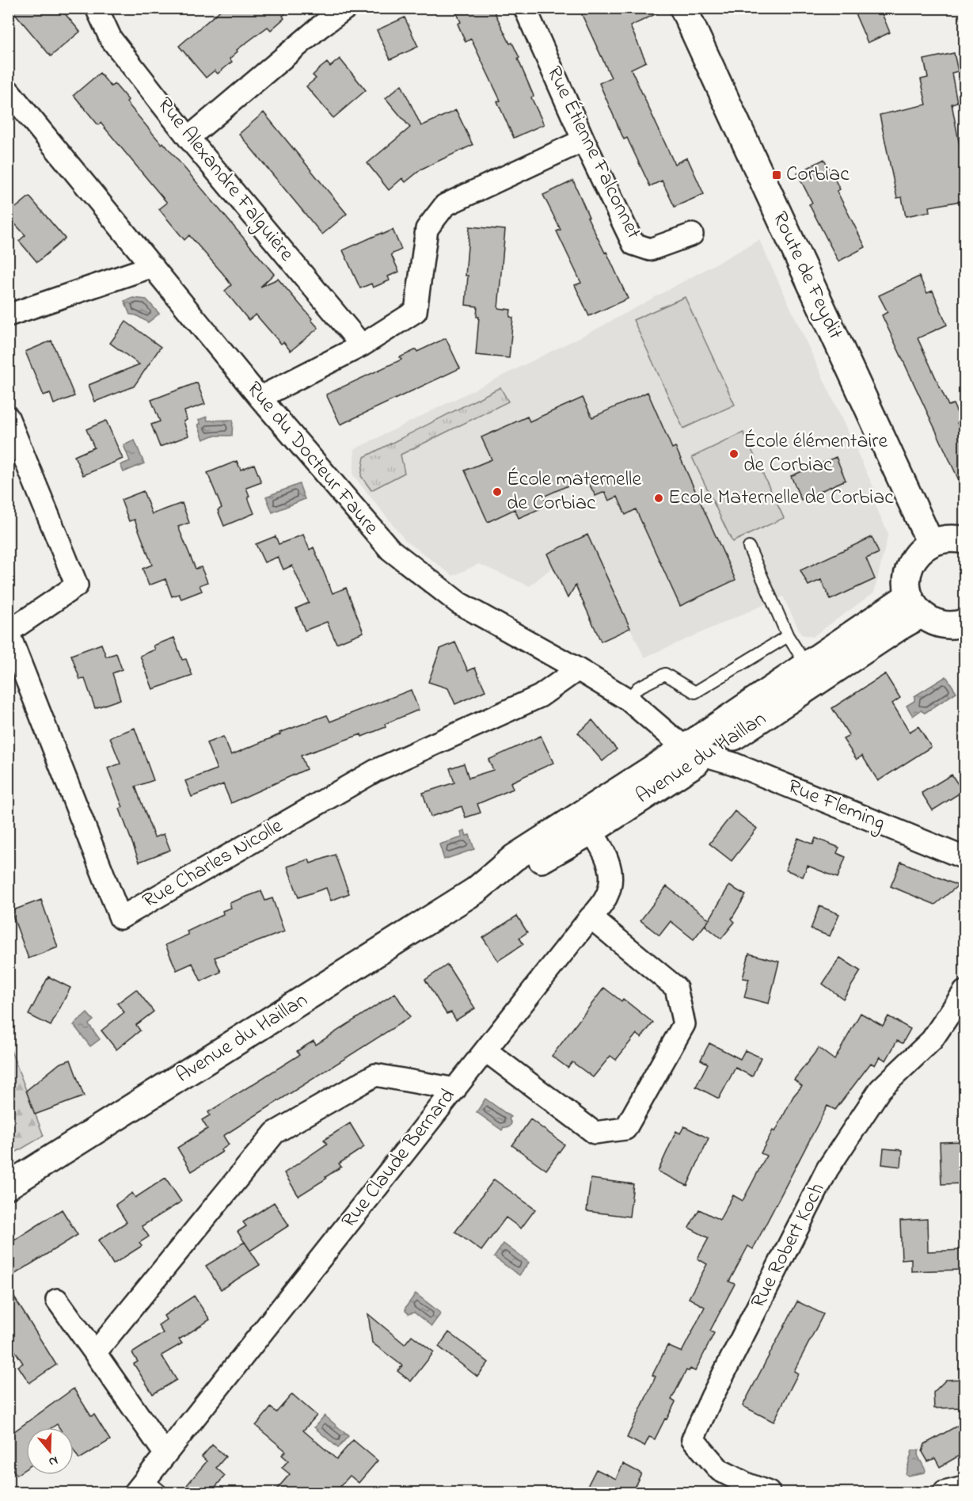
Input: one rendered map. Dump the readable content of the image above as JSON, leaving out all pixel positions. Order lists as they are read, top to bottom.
{
  "streets": {
    "street": [
      "Rue Étienne Falconnet",
      "Rue Alexandre Falguière",
      "Route de Feydit",
      "Rue du Docteur Faure",
      "Avenue du Haillan",
      "Rue Fleming",
      "Rue Charles Nicolle",
      "Rue Claude Bernard",
      "Rue Robert Koch"
    ]
  },
  "crossings": [
    ["Rue du Docteur Faure", "Avenue du Haillan"],
    ["Rue du Docteur Faure", "Rue Fleming"],
    ["Rue du Docteur Faure", "Rue Charles Nicolle"],
    ["Avenue du Haillan", "Rue Fleming"],
    ["Avenue du Haillan", "Rue Claude Bernard"]
  ],
  "places": {
    "transit": ["Corbiac"],
    "other": ["École élémentaire de Corbiac", "École maternelle de Corbiac", "Ecole Maternelle de Corbiac"]
  },
  "north": "bottom"
}
